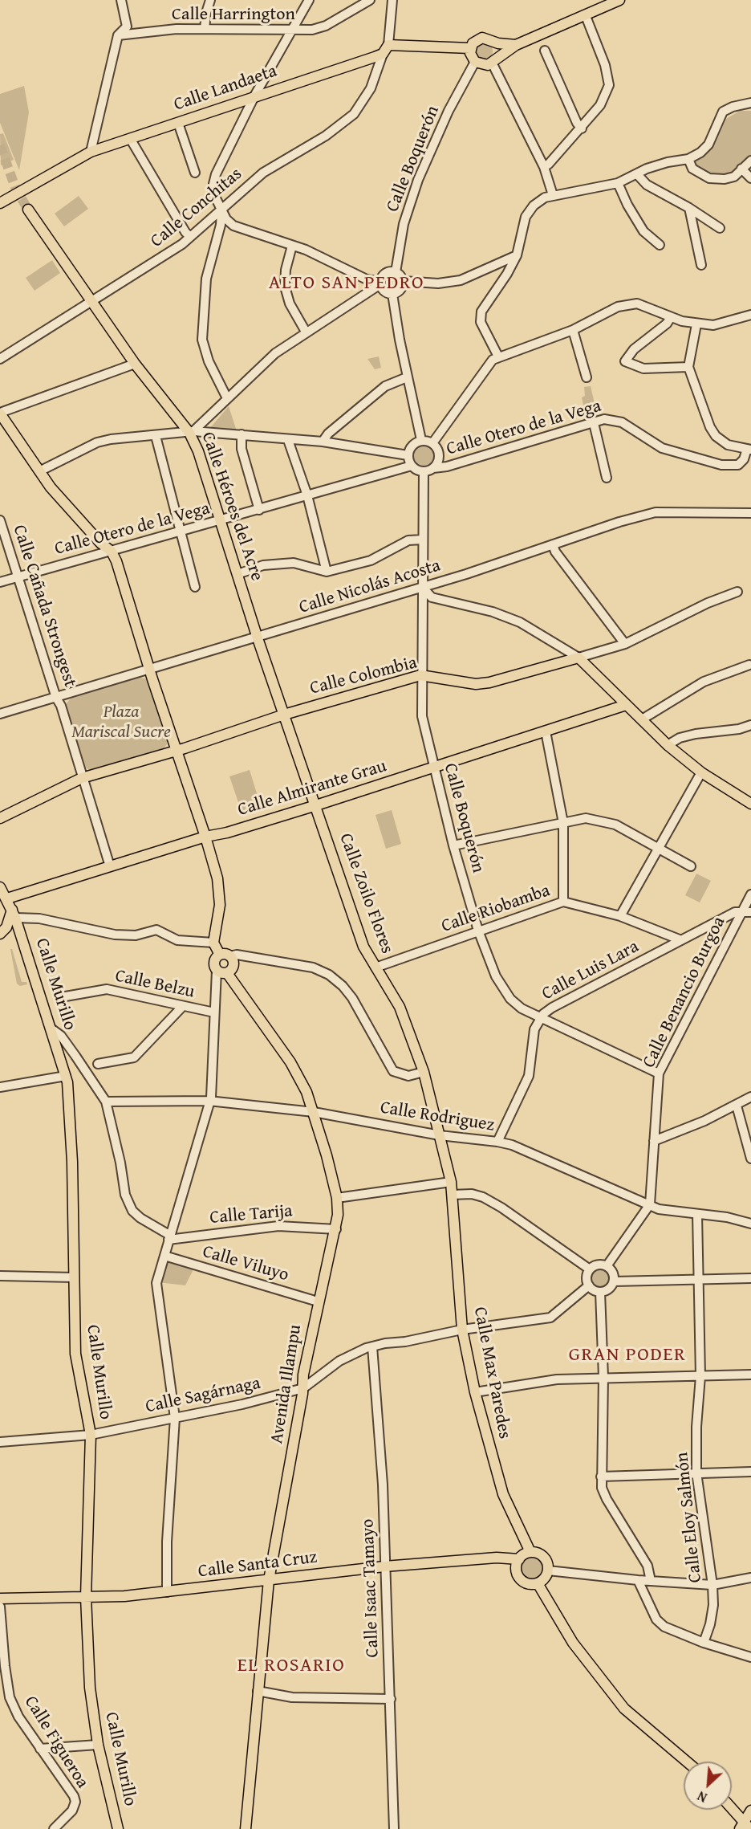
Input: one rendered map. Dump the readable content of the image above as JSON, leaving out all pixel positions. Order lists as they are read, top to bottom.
{
  "streets": {
    "main road": [
      "Calle Landaeta",
      "Calle Héroes del Acre",
      "Calle Colombia",
      "Calle Almirante Grau",
      "Calle Zoilo Flores",
      "Calle Murillo",
      "Calle Max Paredes",
      "Avenida Illampu",
      "Calle Santa Cruz"
    ],
    "street": [
      "Calle Harrington",
      "Calle Boquerón",
      "Calle Conchitas",
      "Calle Otero de la Vega",
      "Calle Nicolás Acosta",
      "Calle Cañada Strongest",
      "Calle Riobamba",
      "Calle Luis Lara",
      "Calle Belzu",
      "Calle Benancio Burgoa",
      "Calle Rodriguez",
      "Calle Tarija",
      "Calle Viluyo",
      "Calle Sagárnaga",
      "Calle Eloy Salmón",
      "Calle Isaac Tamayo",
      "Calle Figueroa"
    ]
  },
  "crossings": [
    ["Calle Landaeta", "Calle Boquerón"],
    ["Calle Landaeta", "Calle Conchitas"],
    ["Calle Boquerón", "Calle Otero de la Vega"],
    ["Calle Boquerón", "Calle Nicolás Acosta"],
    ["Calle Boquerón", "Calle Colombia"],
    ["Calle Boquerón", "Calle Almirante Grau"],
    ["Calle Boquerón", "Calle Riobamba"],
    ["Calle Boquerón", "Calle Luis Lara"],
    ["Calle Boquerón", "Calle Benancio Burgoa"],
    ["Calle Conchitas", "Calle Héroes del Acre"],
    ["Calle Otero de la Vega", "Calle Héroes del Acre"],
    ["Calle Otero de la Vega", "Calle Cañada Strongest"],
    ["Calle Héroes del Acre", "Calle Nicolás Acosta"],
    ["Calle Héroes del Acre", "Calle Colombia"],
    ["Calle Héroes del Acre", "Calle Zoilo Flores"],
    ["Calle Nicolás Acosta", "Calle Cañada Strongest"],
    ["Calle Cañada Strongest", "Calle Colombia"],
    ["Calle Cañada Strongest", "Calle Almirante Grau"],
    ["Calle Colombia", "Calle Zoilo Flores"],
    ["Calle Almirante Grau", "Calle Zoilo Flores"],
    ["Calle Almirante Grau", "Calle Murillo"],
    ["Calle Zoilo Flores", "Calle Riobamba"],
    ["Calle Zoilo Flores", "Calle Rodriguez"],
    ["Calle Zoilo Flores", "Calle Max Paredes"],
    ["Calle Riobamba", "Calle Luis Lara"],
    ["Calle Luis Lara", "Calle Benancio Burgoa"],
    ["Calle Luis Lara", "Calle Rodriguez"],
    ["Calle Murillo", "Calle Sagárnaga"],
    ["Calle Murillo", "Calle Santa Cruz"],
    ["Calle Benancio Burgoa", "Calle Rodriguez"],
    ["Calle Rodriguez", "Calle Max Paredes"],
    ["Calle Rodriguez", "Avenida Illampu"],
    ["Calle Rodriguez", "Calle Eloy Salmón"],
    ["Calle Tarija", "Avenida Illampu"],
    ["Calle Viluyo", "Avenida Illampu"],
    ["Calle Max Paredes", "Calle Sagárnaga"],
    ["Calle Max Paredes", "Calle Santa Cruz"],
    ["Avenida Illampu", "Calle Sagárnaga"],
    ["Avenida Illampu", "Calle Santa Cruz"],
    ["Calle Sagárnaga", "Calle Isaac Tamayo"],
    ["Calle Santa Cruz", "Calle Isaac Tamayo"]
  ],
  "districts": ["ALTO SAN PEDRO", "GRAN PODER", "EL ROSARIO"],
  "parks": ["Plaza Mariscal Sucre"],
  "north": "bottom left"
}
